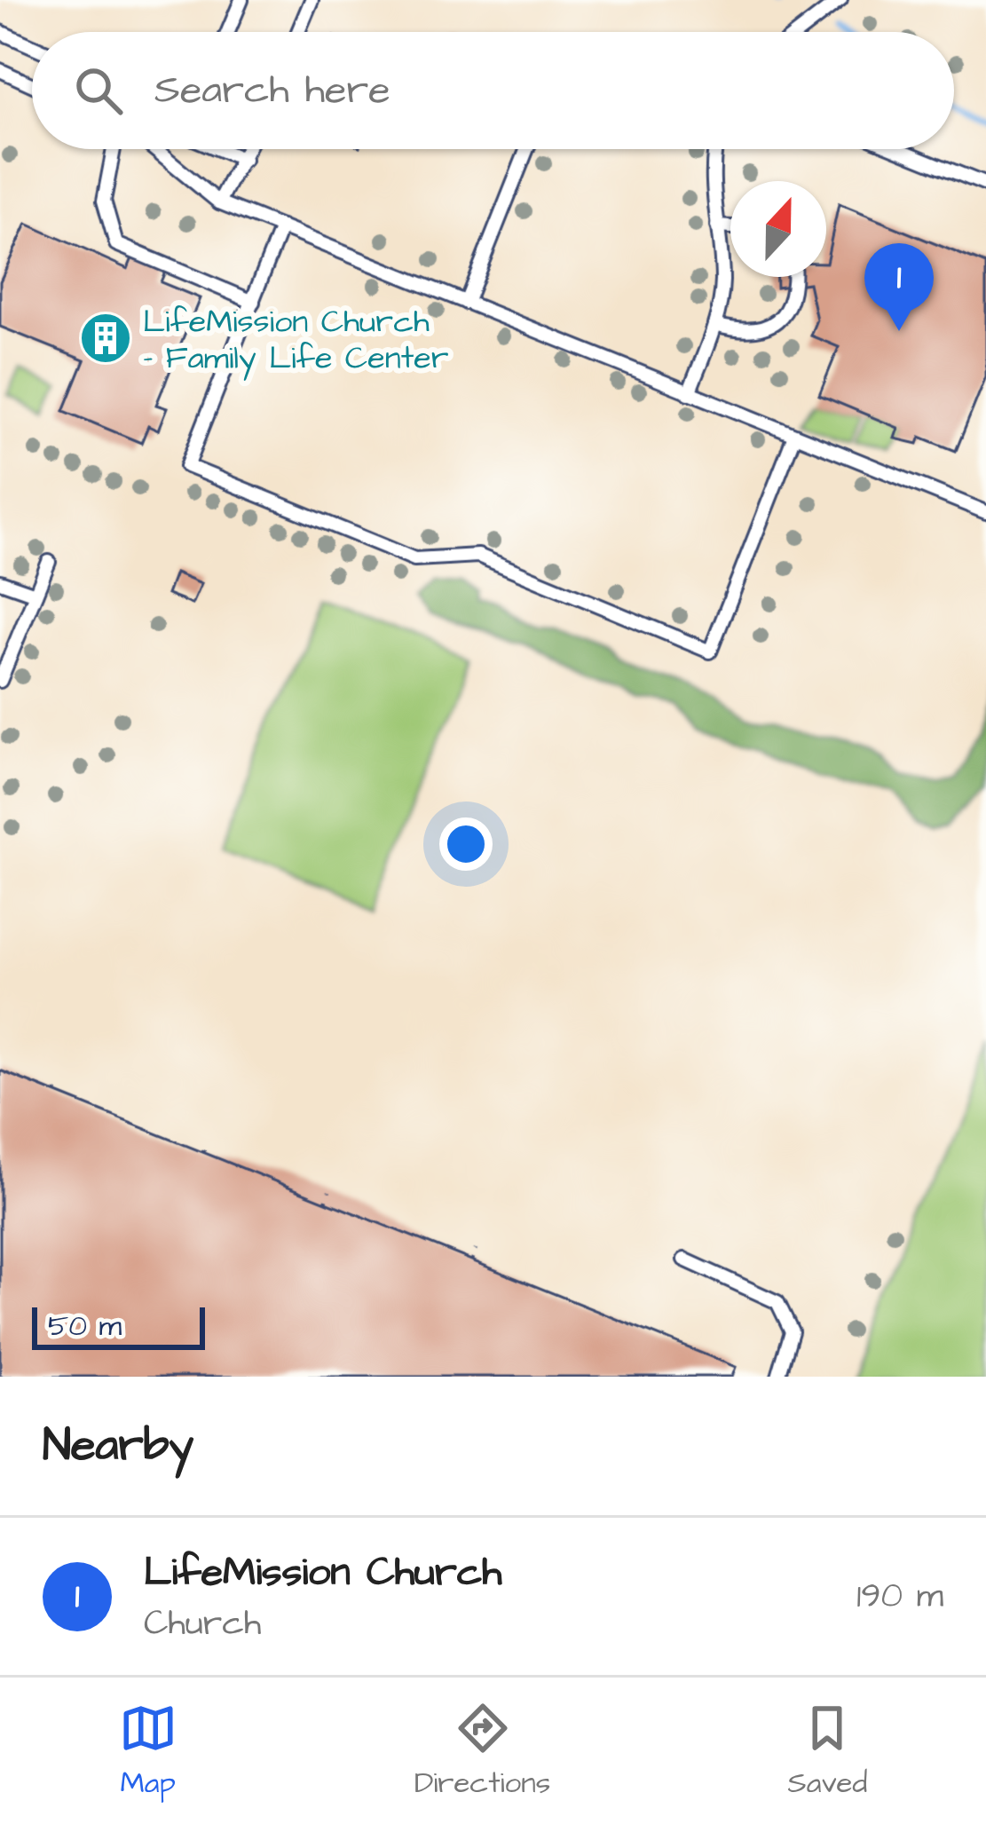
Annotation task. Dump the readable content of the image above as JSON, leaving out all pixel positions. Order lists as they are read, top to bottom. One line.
{"places":{"building":["LifeMission Church - Family Life Center"]},"scale_bar":"50 m","north":"top","page":{"search":"Search here","pins":"1","scale":"50 m","heading":"Nearby","list":[{"mark":"1","name":"LifeMission Church","note":"Church","value":"190 m"}],"nav":["Map","Directions","Saved"]}}
